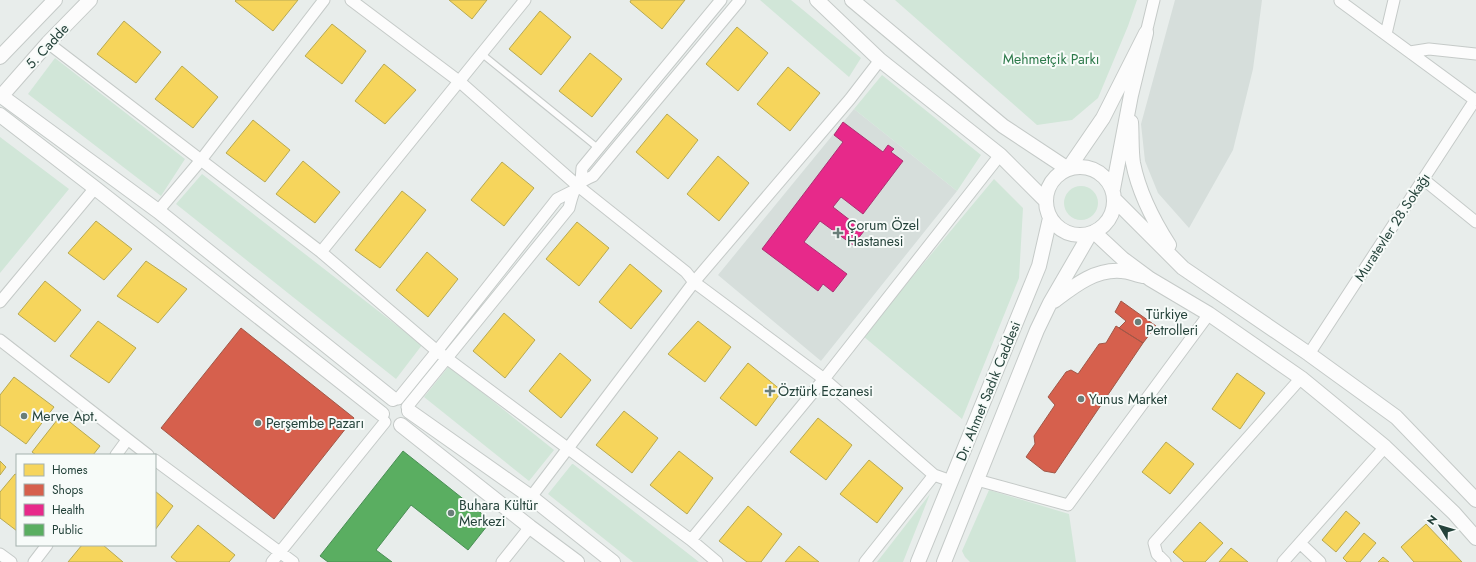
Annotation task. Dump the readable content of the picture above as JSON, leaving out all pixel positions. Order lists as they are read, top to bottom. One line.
{"streets":{"street":["5. Cadde","Muratevler 28.Sokağı","Dr. Ahmet Sadık Caddesi"]},"parks":["Mehmetçik Parkı"],"places":{"health":["Çorum Özel Hastanesi","Öztürk Eczanesi"],"other":["Türkiye Petrolleri","Yunus Market","Merve Apt.","Perşembe Pazarı","Buhara Kültür Merkezi"]},"legend":["Homes","Shops","Health","Public"],"north":"top left"}
